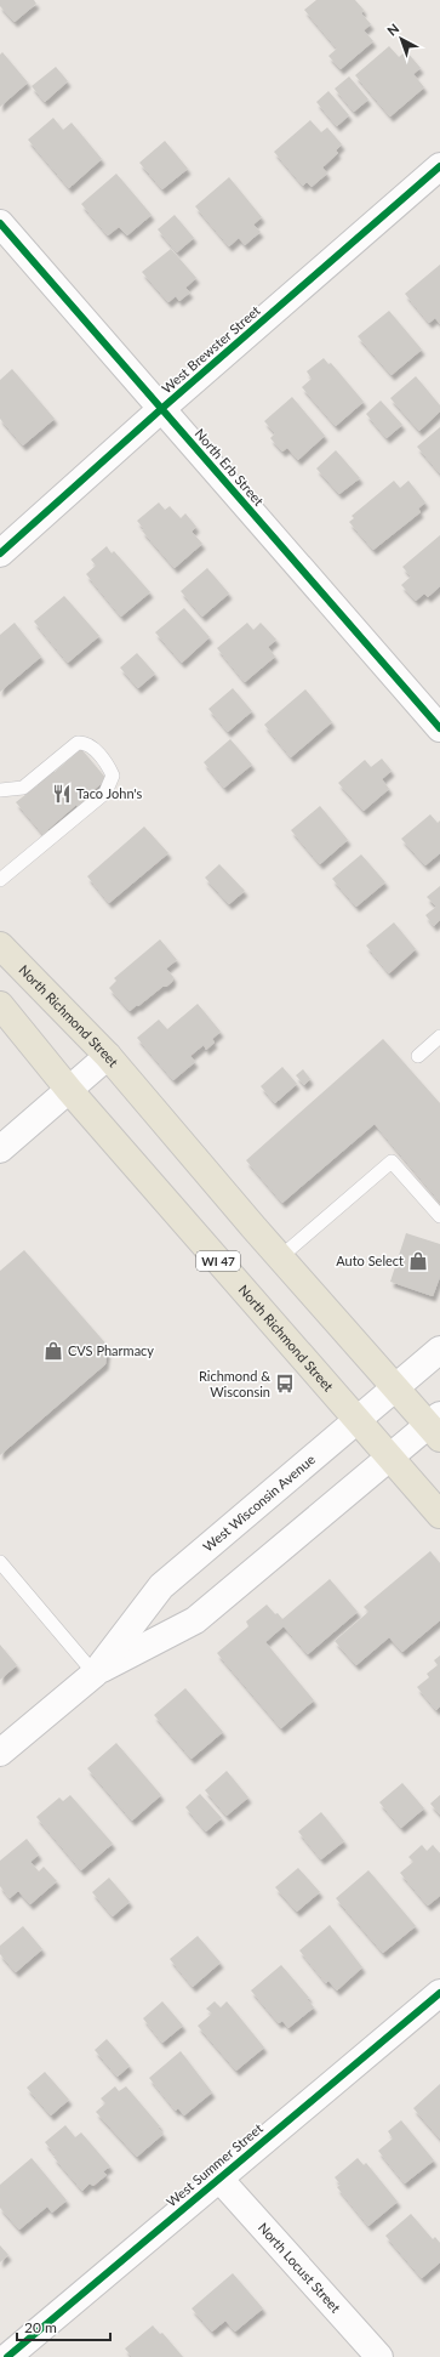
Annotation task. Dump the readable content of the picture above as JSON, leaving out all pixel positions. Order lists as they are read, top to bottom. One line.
{"streets":{"main road":["North Richmond Street","WI 47"],"street":["West Brewster Street","North Erb Street","West Wisconsin Avenue","West Summer Street","North Locust Street"]},"crossings":[["West Brewster Street","North Erb Street"],["North Richmond Street","West Wisconsin Avenue"],["West Summer Street","North Locust Street"]],"places":{"restaurant":["Taco John's"],"shop":["Auto Select","CVS Pharmacy"],"bus stop":["Richmond & Wisconsin"]},"scale_bar":"20 m","north":"top left"}
